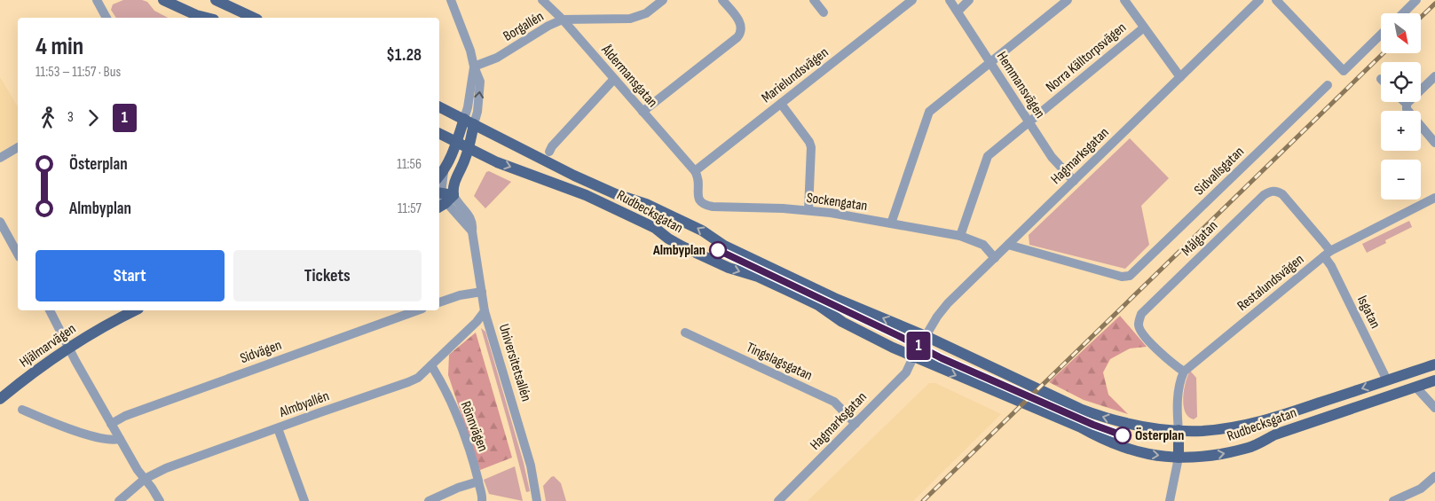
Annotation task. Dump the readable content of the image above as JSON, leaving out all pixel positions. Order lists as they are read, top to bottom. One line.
{"streets":{"main road":["Rudbecksgatan","Hjälmarvägen"],"street":["Borgallén","Norra Källtorpsvägen","Marielundsvägen","Åldermansgatan","Hemmansvägen","Hagmarksgatan","Sidvallsgatan","Sockengatan","Målgatan","Restalundsvägen","Isgatan","Sidvägen","Tingslagsgatan","Universitetsallén","Almbyallén","Rönnvägen"]},"crossings":[["Borgallén","Åldermansgatan"],["Norra Källtorpsvägen","Hemmansvägen"],["Norra Källtorpsvägen","Sockengatan"],["Marielundsvägen","Åldermansgatan"],["Marielundsvägen","Sockengatan"],["Åldermansgatan","Sockengatan"],["Hemmansvägen","Hagmarksgatan"],["Hagmarksgatan","Sidvallsgatan"],["Hagmarksgatan","Sockengatan"],["Hagmarksgatan","Rudbecksgatan"],["Hagmarksgatan","Tingslagsgatan"],["Rudbecksgatan","Isgatan"],["Målgatan","Restalundsvägen"],["Målgatan","Isgatan"],["Restalundsvägen","Isgatan"],["Universitetsallén","Almbyallén"],["Almbyallén","Rönnvägen"]],"places":["Almbyplan","Österplan"],"lines":["bus line 1"],"north":"bottom right","page":{"on_map":"1","map_buttons":["+","−"],"heading":["4 min","11:53 – 11:57 · Bus","$1.28"],"legs":["3","1"],"list":[{"name":"Österplan","value":"11:56"},{"name":"Almbyplan","value":"11:57"}],"buttons":["Start","Tickets"]}}
